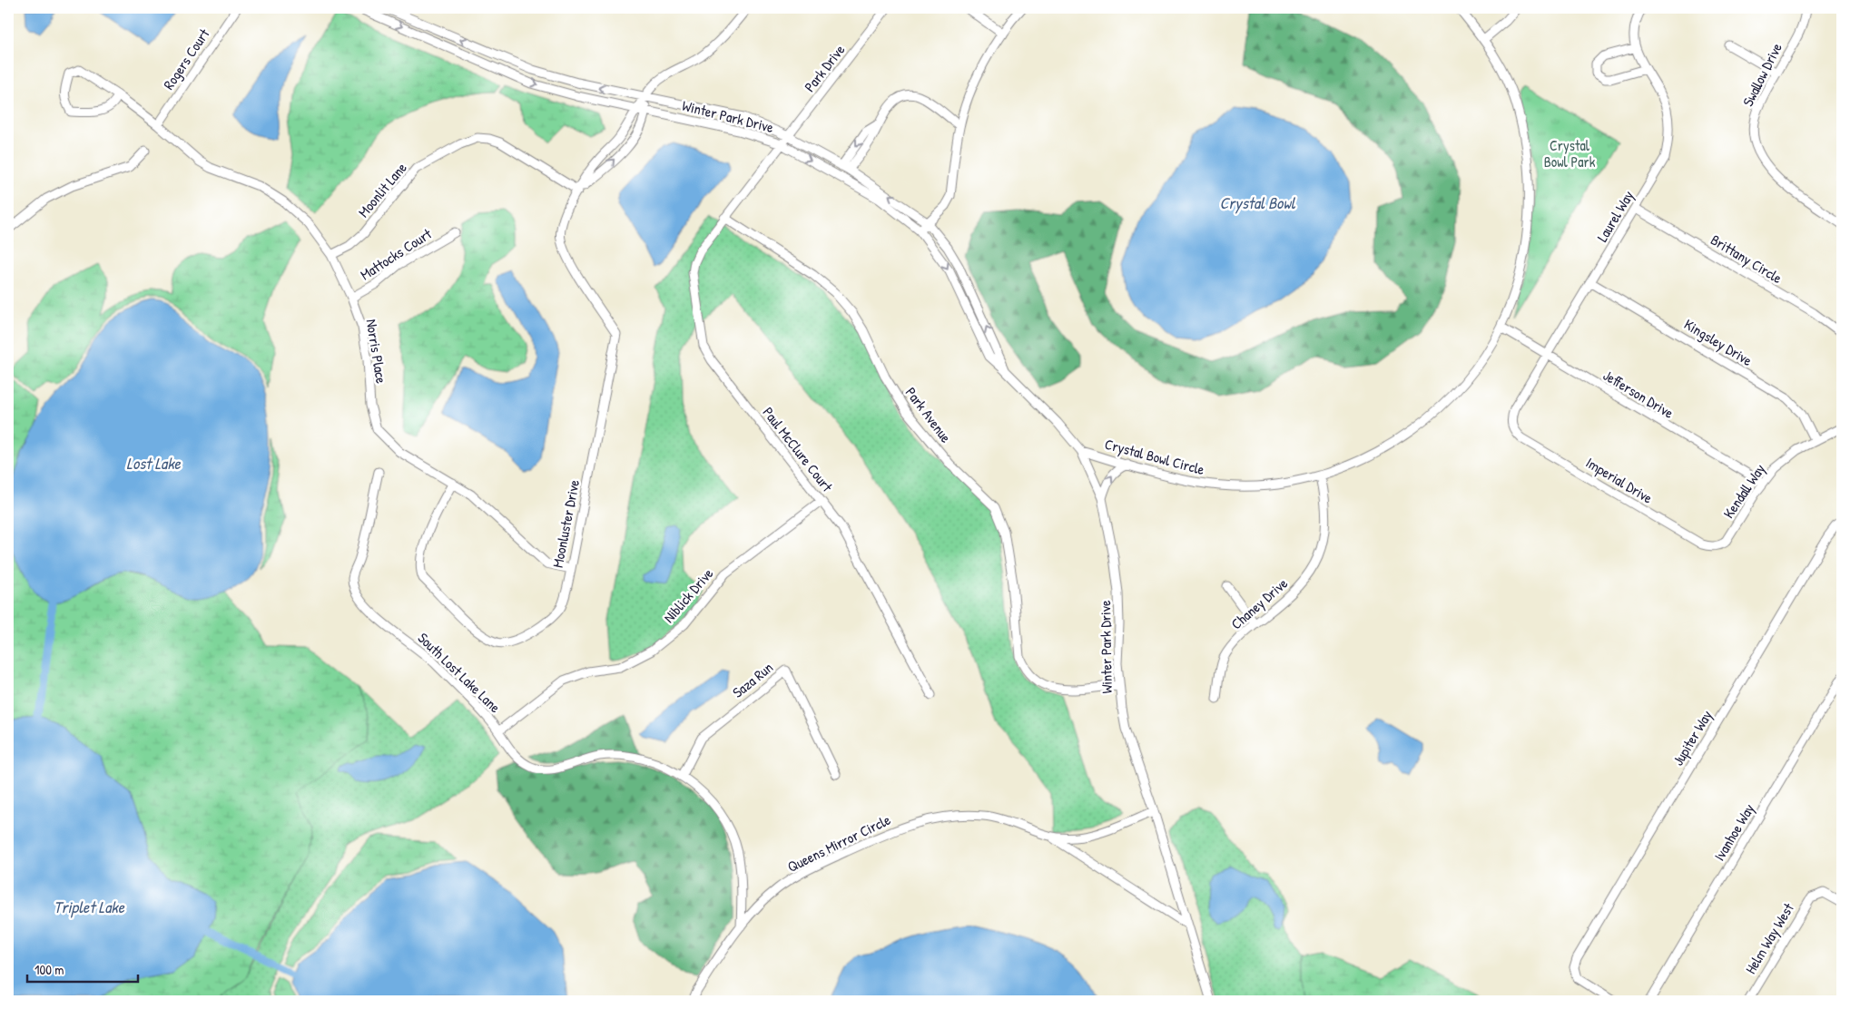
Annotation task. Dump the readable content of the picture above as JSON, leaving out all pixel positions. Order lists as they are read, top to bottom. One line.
{"streets":{"street":["Rogers Court","Park Drive","Swallow Drive","Winter Park Drive","Moonlit Lane","Laurel Way","Mattocks Court","Brittany Circle","Kingsley Drive","Norris Place","Jefferson Drive","Park Avenue","Paul McClure Court","Crystal Bowl Circle","Imperial Drive","Kendall Way","Moonluster Drive","Niblick Drive","Chaney Drive","South Lost Lake Lane","Saza Run","Jupiter Way","Ivanhoe Way","Queens Mirror Circle","Helm Way West"]},"crossings":[["Rogers Court","Norris Place"],["Park Drive","Winter Park Drive"],["Winter Park Drive","Park Avenue"],["Winter Park Drive","Crystal Bowl Circle"],["Winter Park Drive","Moonluster Drive"],["Winter Park Drive","Queens Mirror Circle"],["Moonlit Lane","Norris Place"],["Moonlit Lane","Moonluster Drive"],["Laurel Way","Brittany Circle"],["Laurel Way","Kingsley Drive"],["Laurel Way","Jefferson Drive"],["Laurel Way","Imperial Drive"],["Mattocks Court","Norris Place"],["Kingsley Drive","Kendall Way"],["Norris Place","Moonluster Drive"],["Jefferson Drive","Crystal Bowl Circle"],["Jefferson Drive","Kendall Way"],["Park Avenue","Paul McClure Court"],["Paul McClure Court","Niblick Drive"],["Crystal Bowl Circle","Chaney Drive"],["Imperial Drive","Kendall Way"],["Niblick Drive","South Lost Lake Lane"],["South Lost Lake Lane","Saza Run"],["South Lost Lake Lane","Queens Mirror Circle"]],"water":["Crystal Bowl","Lost Lake","Triplet Lake"],"parks":["Crystal Bowl Park"],"scale_bar":"100 m"}
